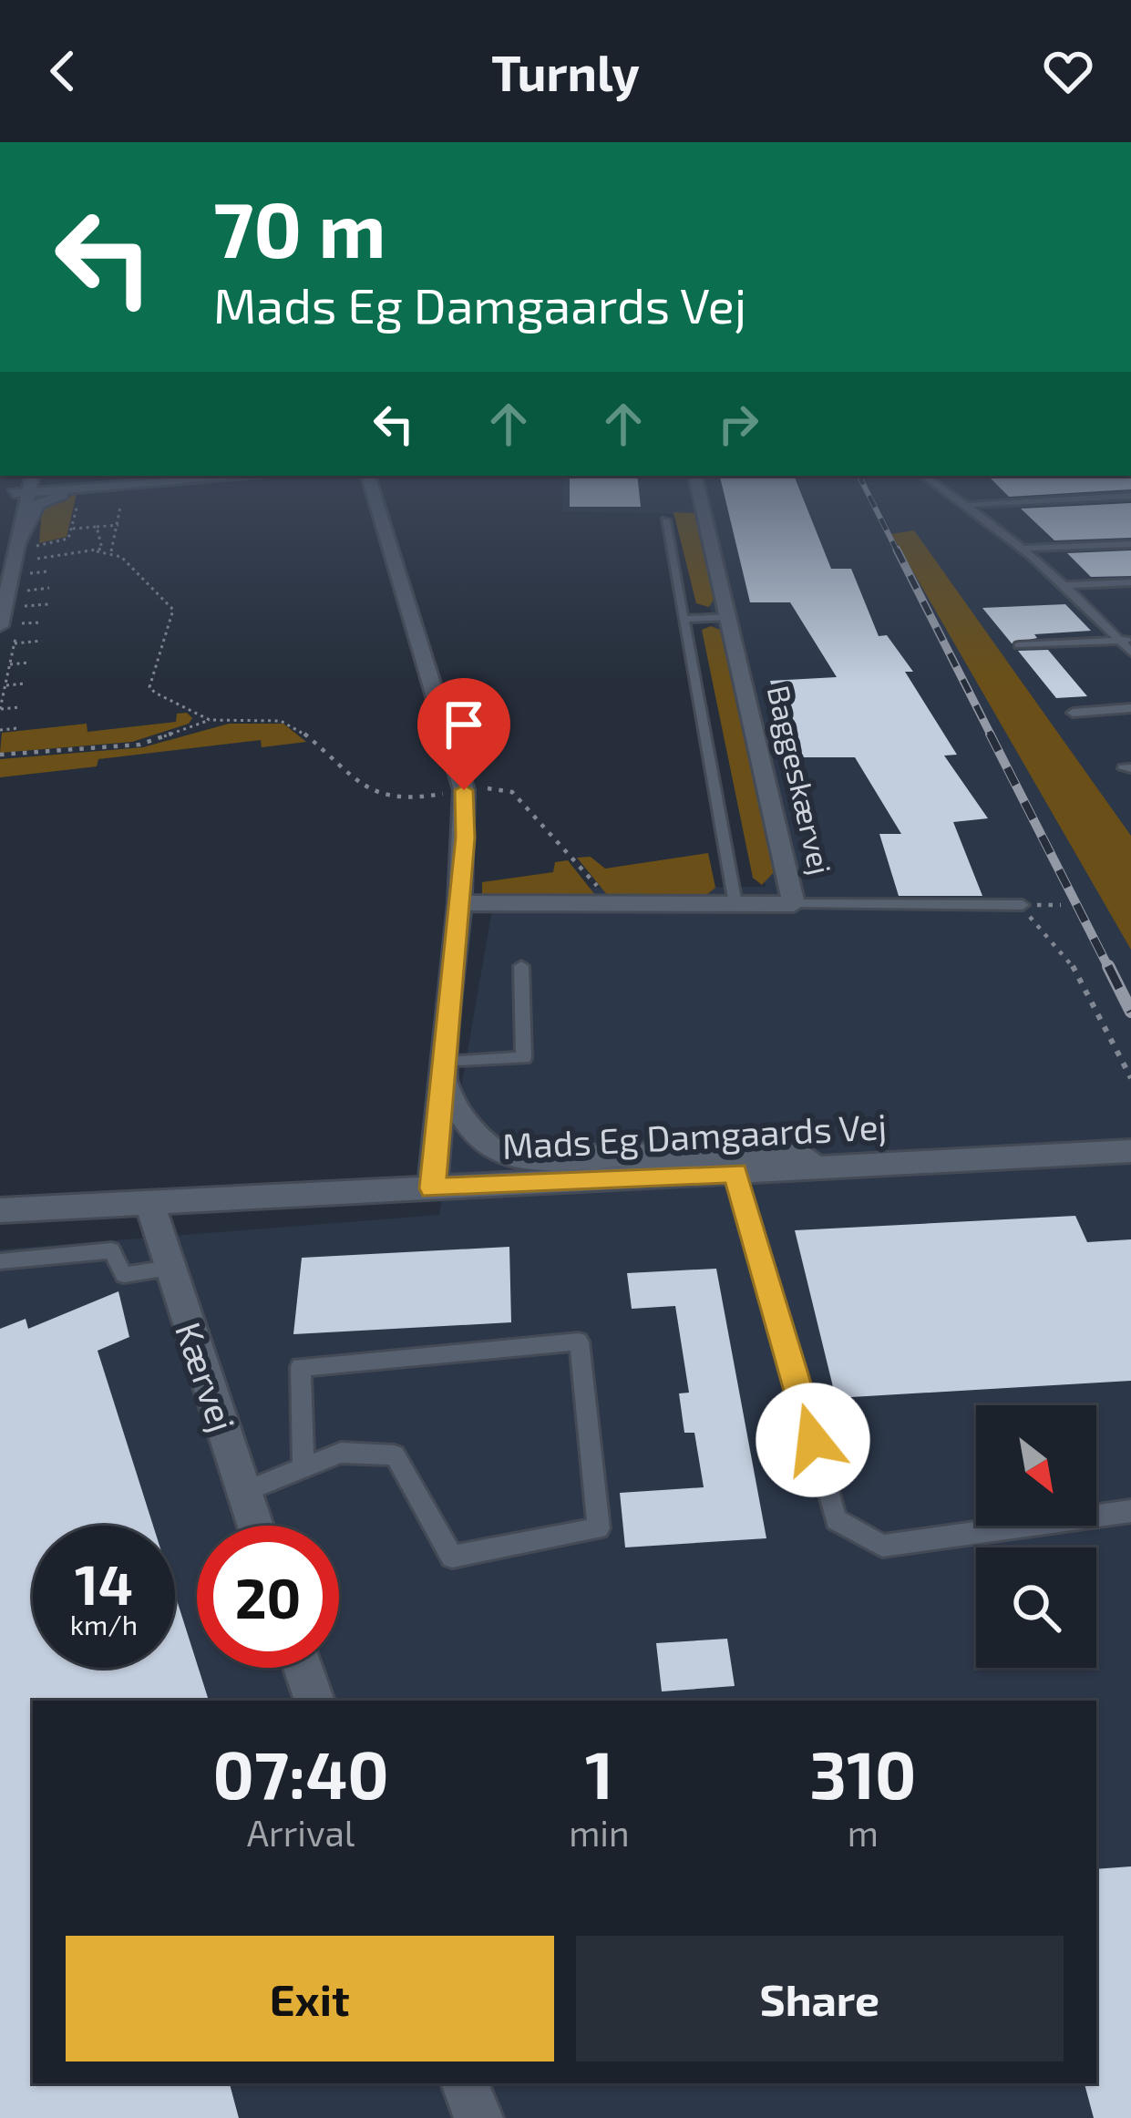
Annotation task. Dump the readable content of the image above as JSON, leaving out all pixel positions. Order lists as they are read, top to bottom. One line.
{"streets":{"street":["Baggeskærvej","Mads Eg Damgaards Vej","Kærvej"]},"crossings":[["Mads Eg Damgaards Vej","Kærvej"]],"north":"bottom right","page":{"header":"Turnly","turn":["70 m","Mads Eg Damgaards Vej"],"speed":"14 km/h","limit":"20","eta":["07:40","Arrival","1","min","310","m"],"buttons":["Exit","Share"]}}
